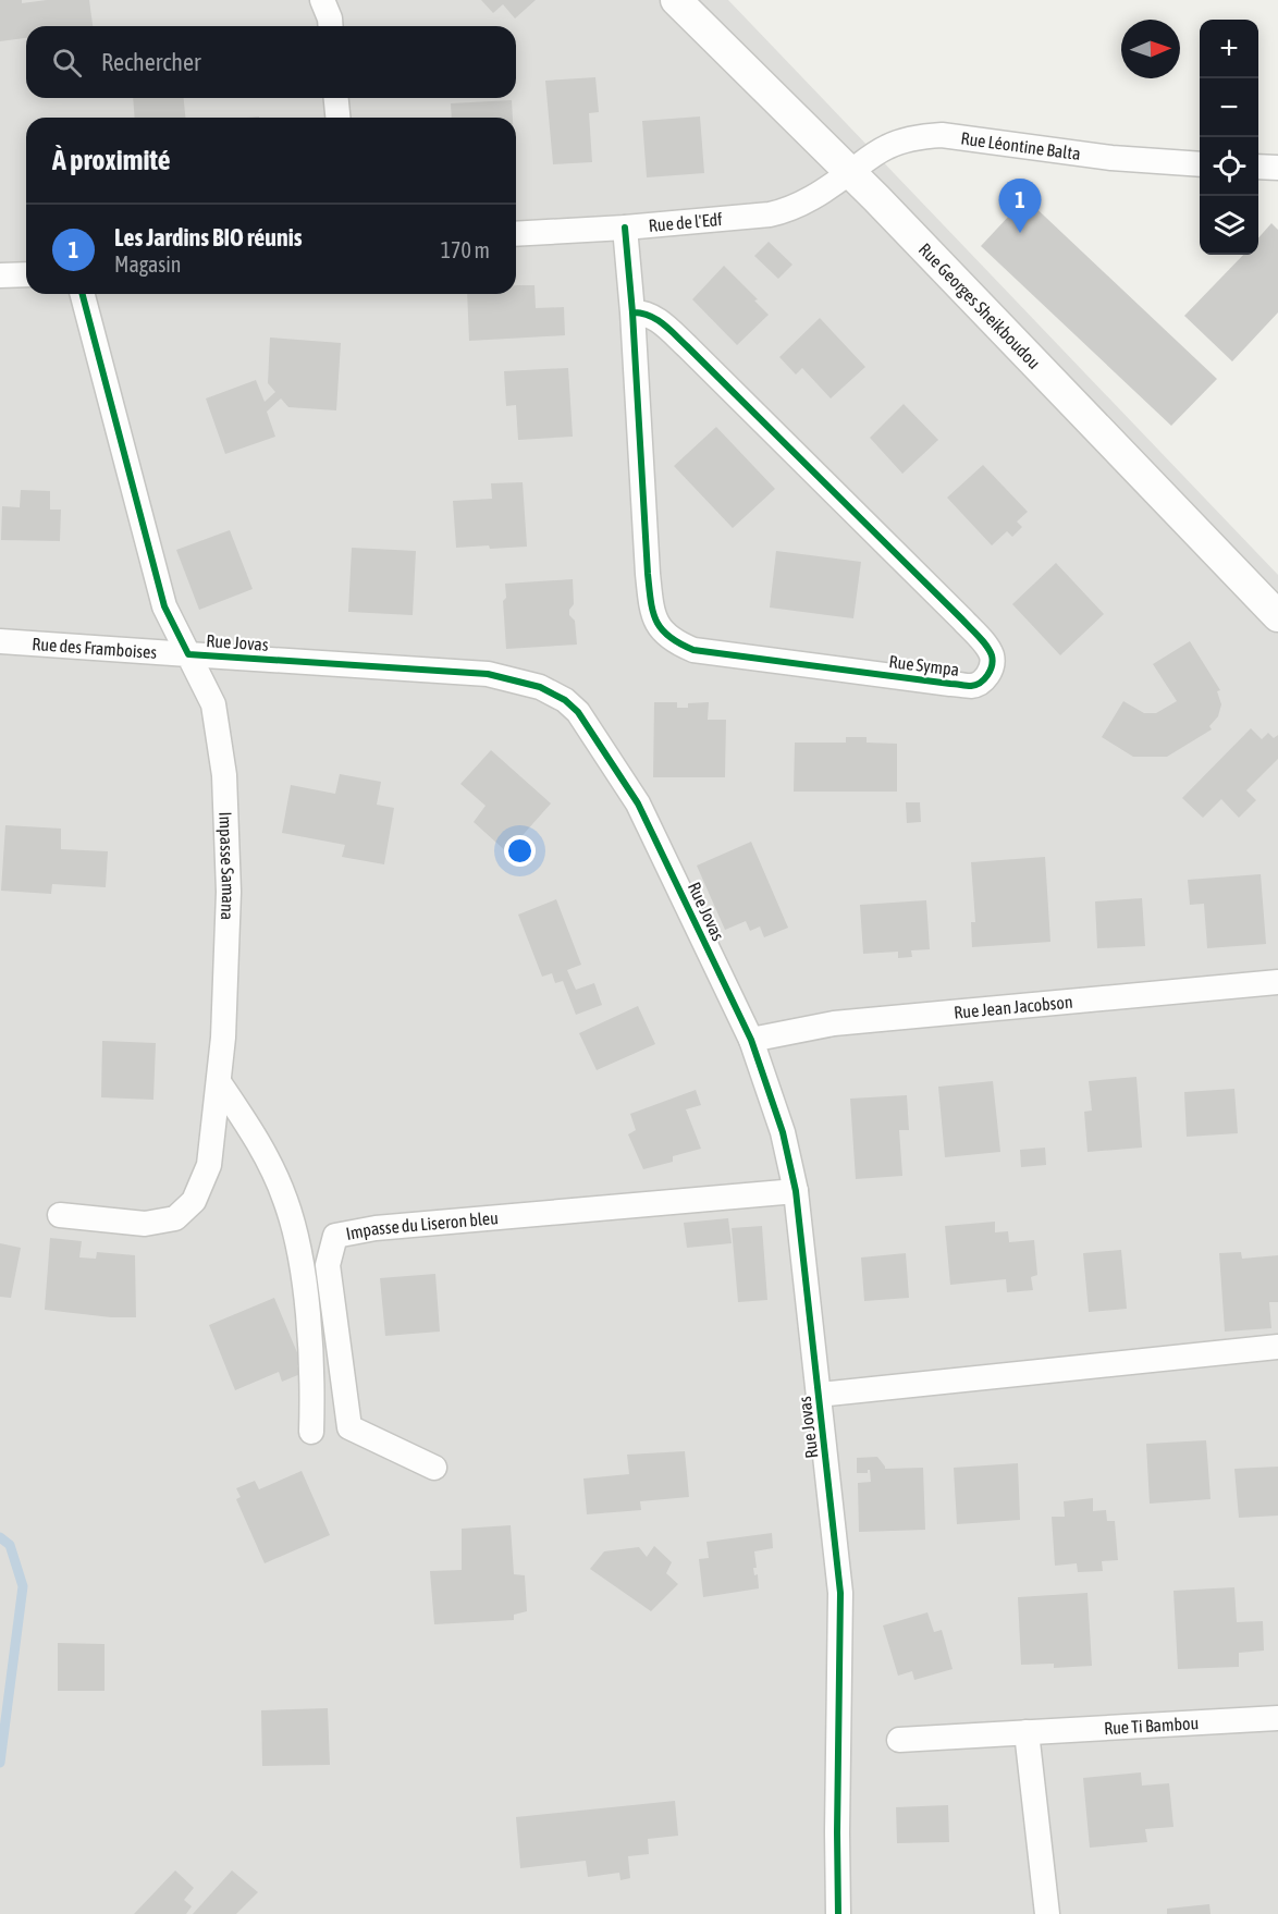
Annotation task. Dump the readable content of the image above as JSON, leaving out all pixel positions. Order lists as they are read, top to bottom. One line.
{"streets":{"street":["Rue Léontine Balta","Rue de l'Edf","Rue Georges Sheikboudou","Rue Jovas","Rue des Framboises","Rue Sympa","Impasse Samana","Rue Jean Jacobson","Impasse du Liseron bleu","Rue Ti Bambou"]},"crossings":[["Rue Léontine Balta","Rue de l'Edf"],["Rue Léontine Balta","Rue Georges Sheikboudou"],["Rue de l'Edf","Rue Georges Sheikboudou"],["Rue Jovas","Rue des Framboises"],["Rue Jovas","Impasse Samana"],["Rue Jovas","Rue Jean Jacobson"],["Rue Jovas","Impasse du Liseron bleu"],["Rue des Framboises","Impasse Samana"]],"north":"right","page":{"map_buttons":["+","−"],"search":"Rechercher","heading":"À proximité","pins":"1","list":[{"mark":"1","name":"Les Jardins BIO réunis","note":"Magasin","value":"170 m"}]}}
